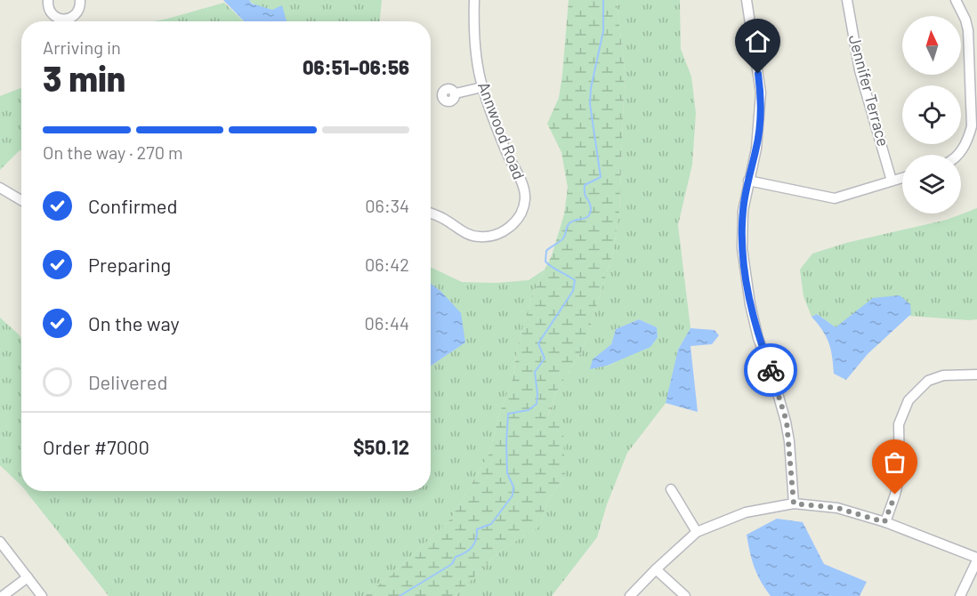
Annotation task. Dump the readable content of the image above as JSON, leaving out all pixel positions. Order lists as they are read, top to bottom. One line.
{"streets":{"street":["Jennifer Terrace","Annwood Road"]},"north":"top","page":{"heading":["3 min","Arriving in","06:51–06:56"],"panel":["Order #7000","$50.12"],"bar":"On the way · 270 m","list":[["Confirmed","06:34"],["Preparing","06:42"],["On the way","06:44"],"Delivered"]}}
